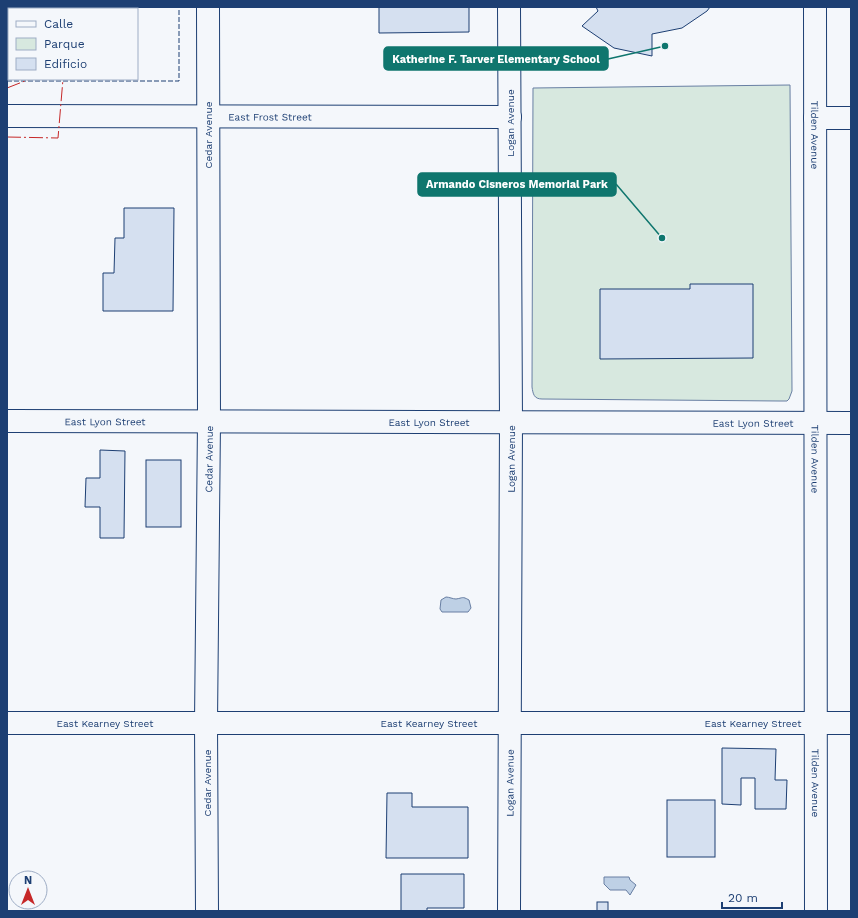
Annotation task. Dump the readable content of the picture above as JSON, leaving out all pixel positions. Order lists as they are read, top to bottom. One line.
{"streets":{"street":["East Frost Street","Logan Avenue","Cedar Avenue","Tilden Avenue","East Lyon Street","East Kearney Street"]},"crossings":[["East Frost Street","Logan Avenue"],["East Frost Street","Cedar Avenue"],["Logan Avenue","East Lyon Street"],["Logan Avenue","East Kearney Street"],["Cedar Avenue","East Lyon Street"],["Cedar Avenue","East Kearney Street"],["Tilden Avenue","East Lyon Street"],["Tilden Avenue","East Kearney Street"]],"places":["Katherine F. Tarver Elementary School","Armando Cisneros Memorial Park"],"legend":["Calle","Parque","Edificio"],"scale_bar":"20 m","north":"top"}
